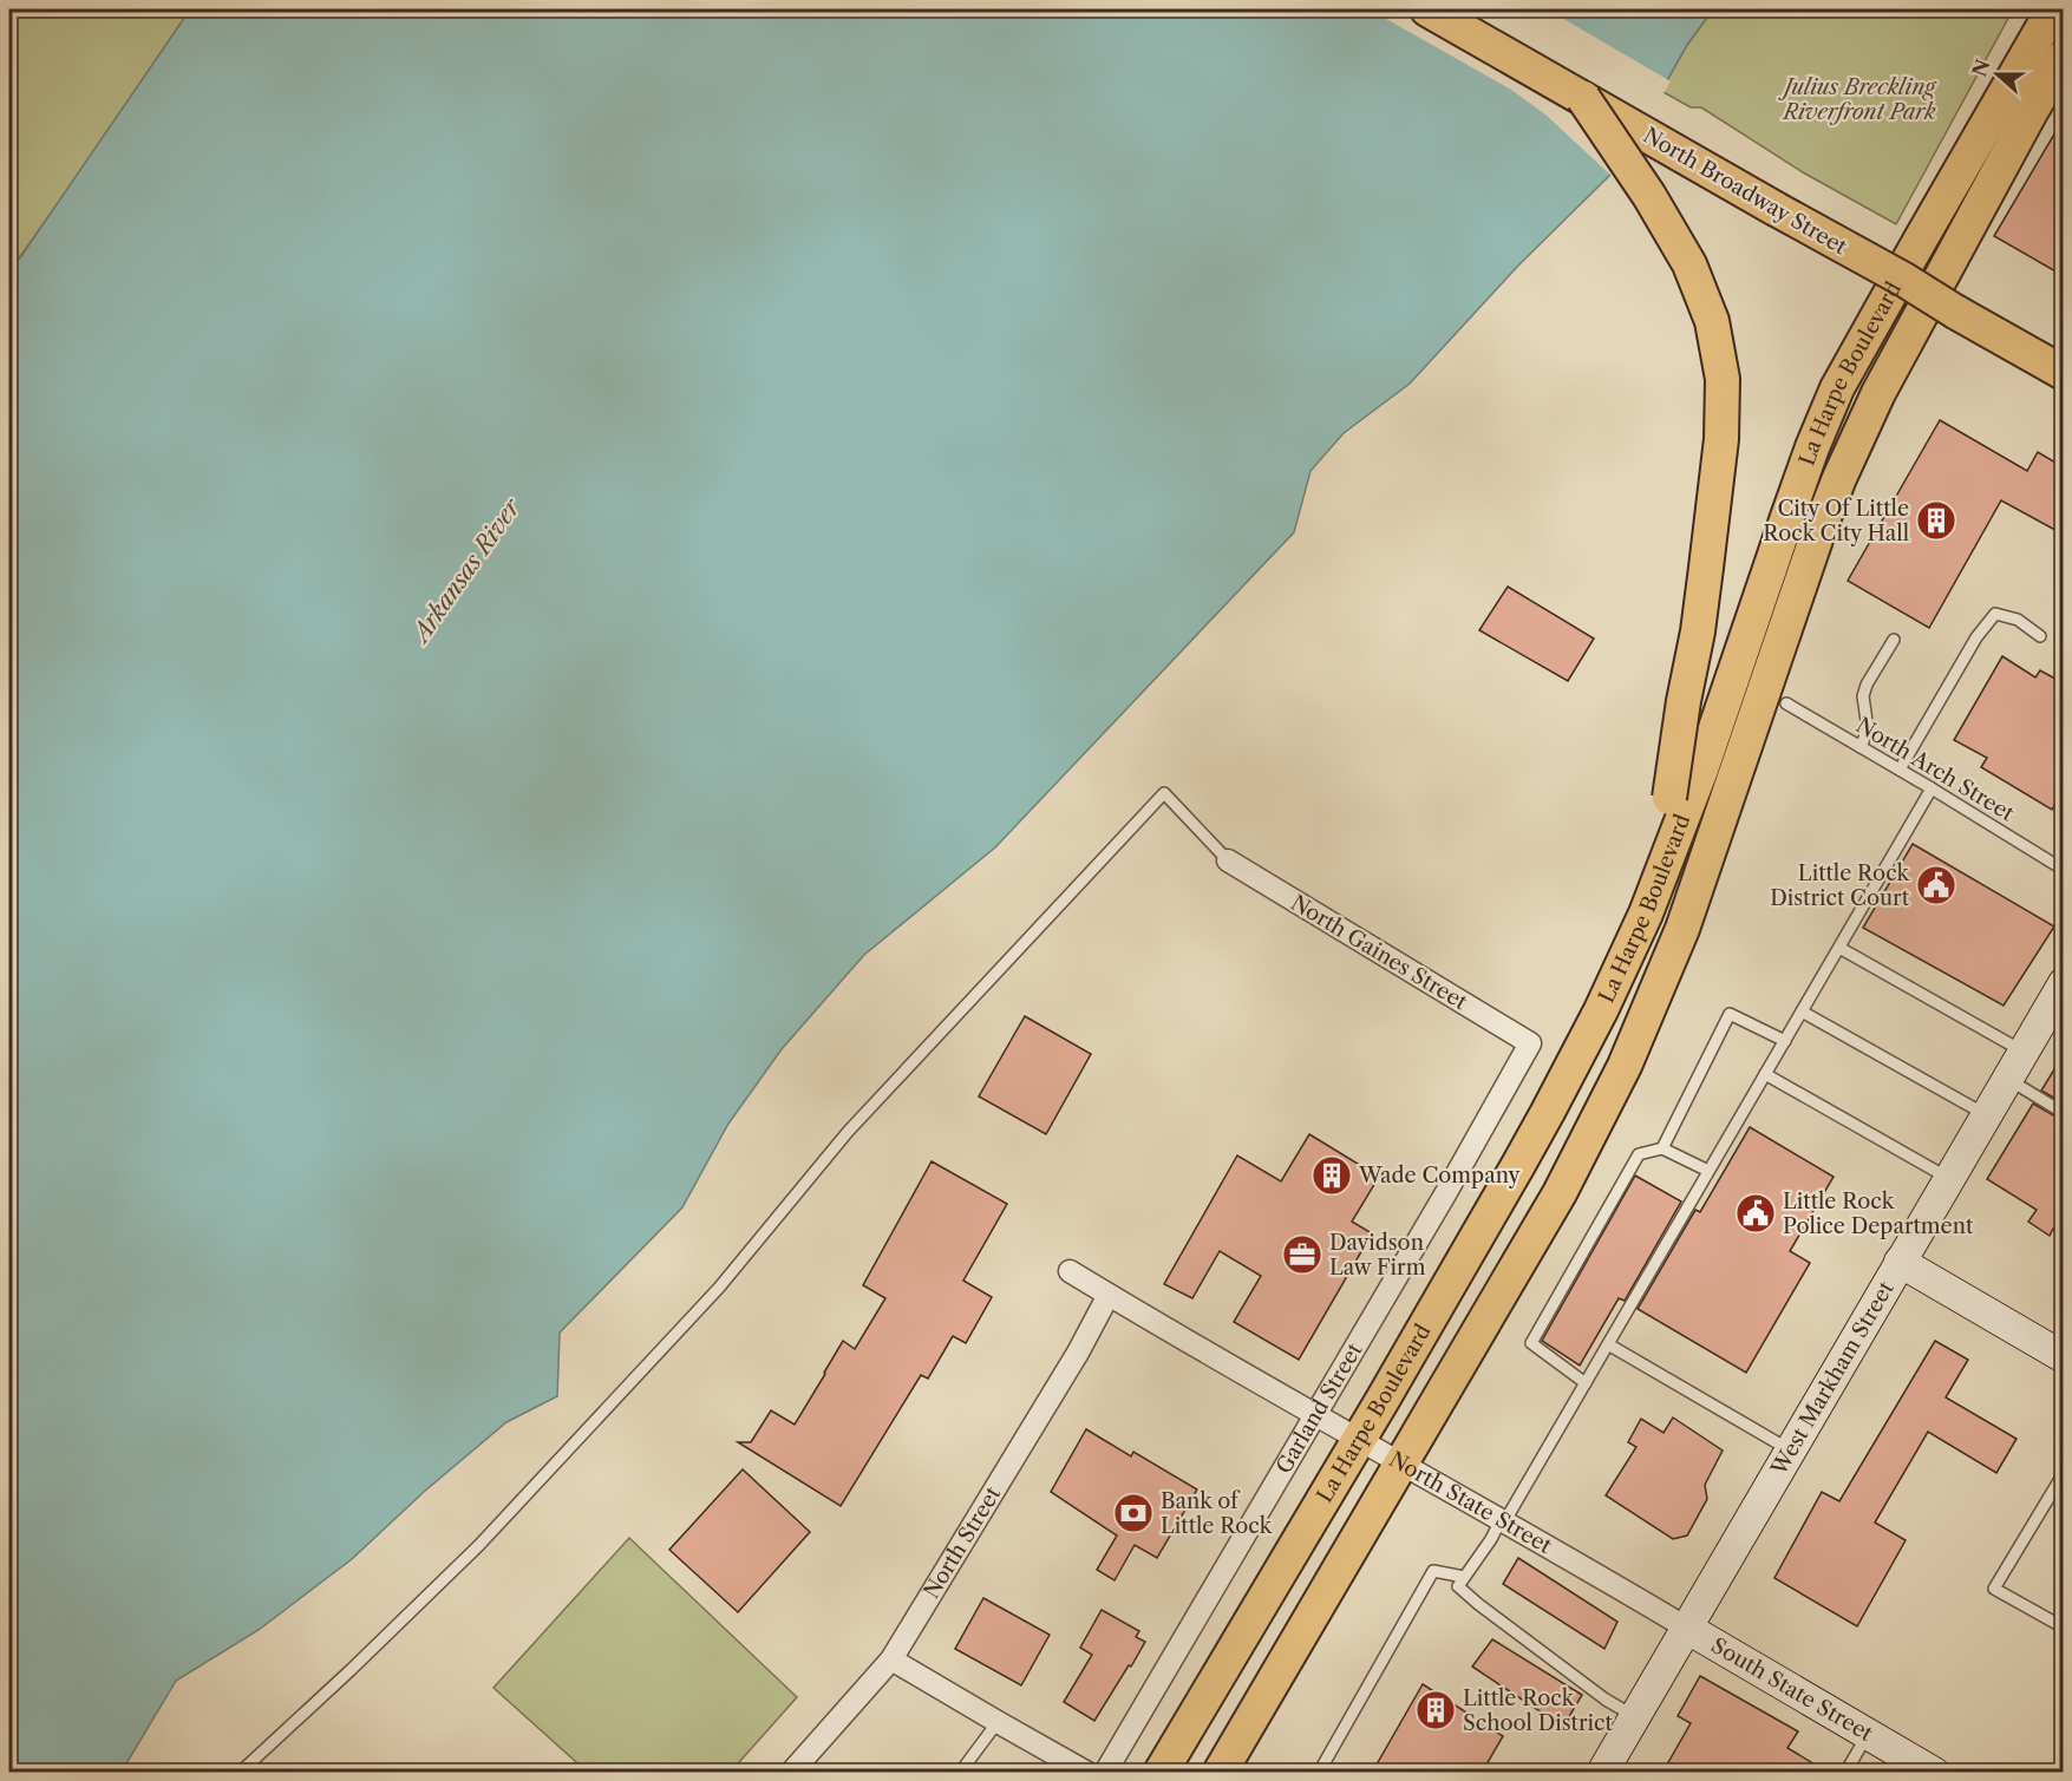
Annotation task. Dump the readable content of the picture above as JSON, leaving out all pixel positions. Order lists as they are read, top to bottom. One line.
{"streets":{"main road":["North Broadway Street","La Harpe Boulevard"],"street":["North Gaines Street","West Markham Street","Garland Street","North State Street","North Street","South State Street"],"lane":["North Arch Street"]},"crossings":[["La Harpe Boulevard","North State Street"],["North Gaines Street","Garland Street"],["West Markham Street","North State Street"],["West Markham Street","South State Street"],["Garland Street","North State Street"],["North State Street","North Street"],["North State Street","South State Street"]],"water":["Arkansas River"],"parks":["Julius Breckling Riverfront Park"],"places":{"building":["City Of Little Rock City Hall","Wade Company","Little Rock School District"],"public building":["Little Rock District Court","Little Rock Police Department"],"office":["Davidson Law Firm"],"bank":["Bank of Little Rock"]},"north":"left"}
